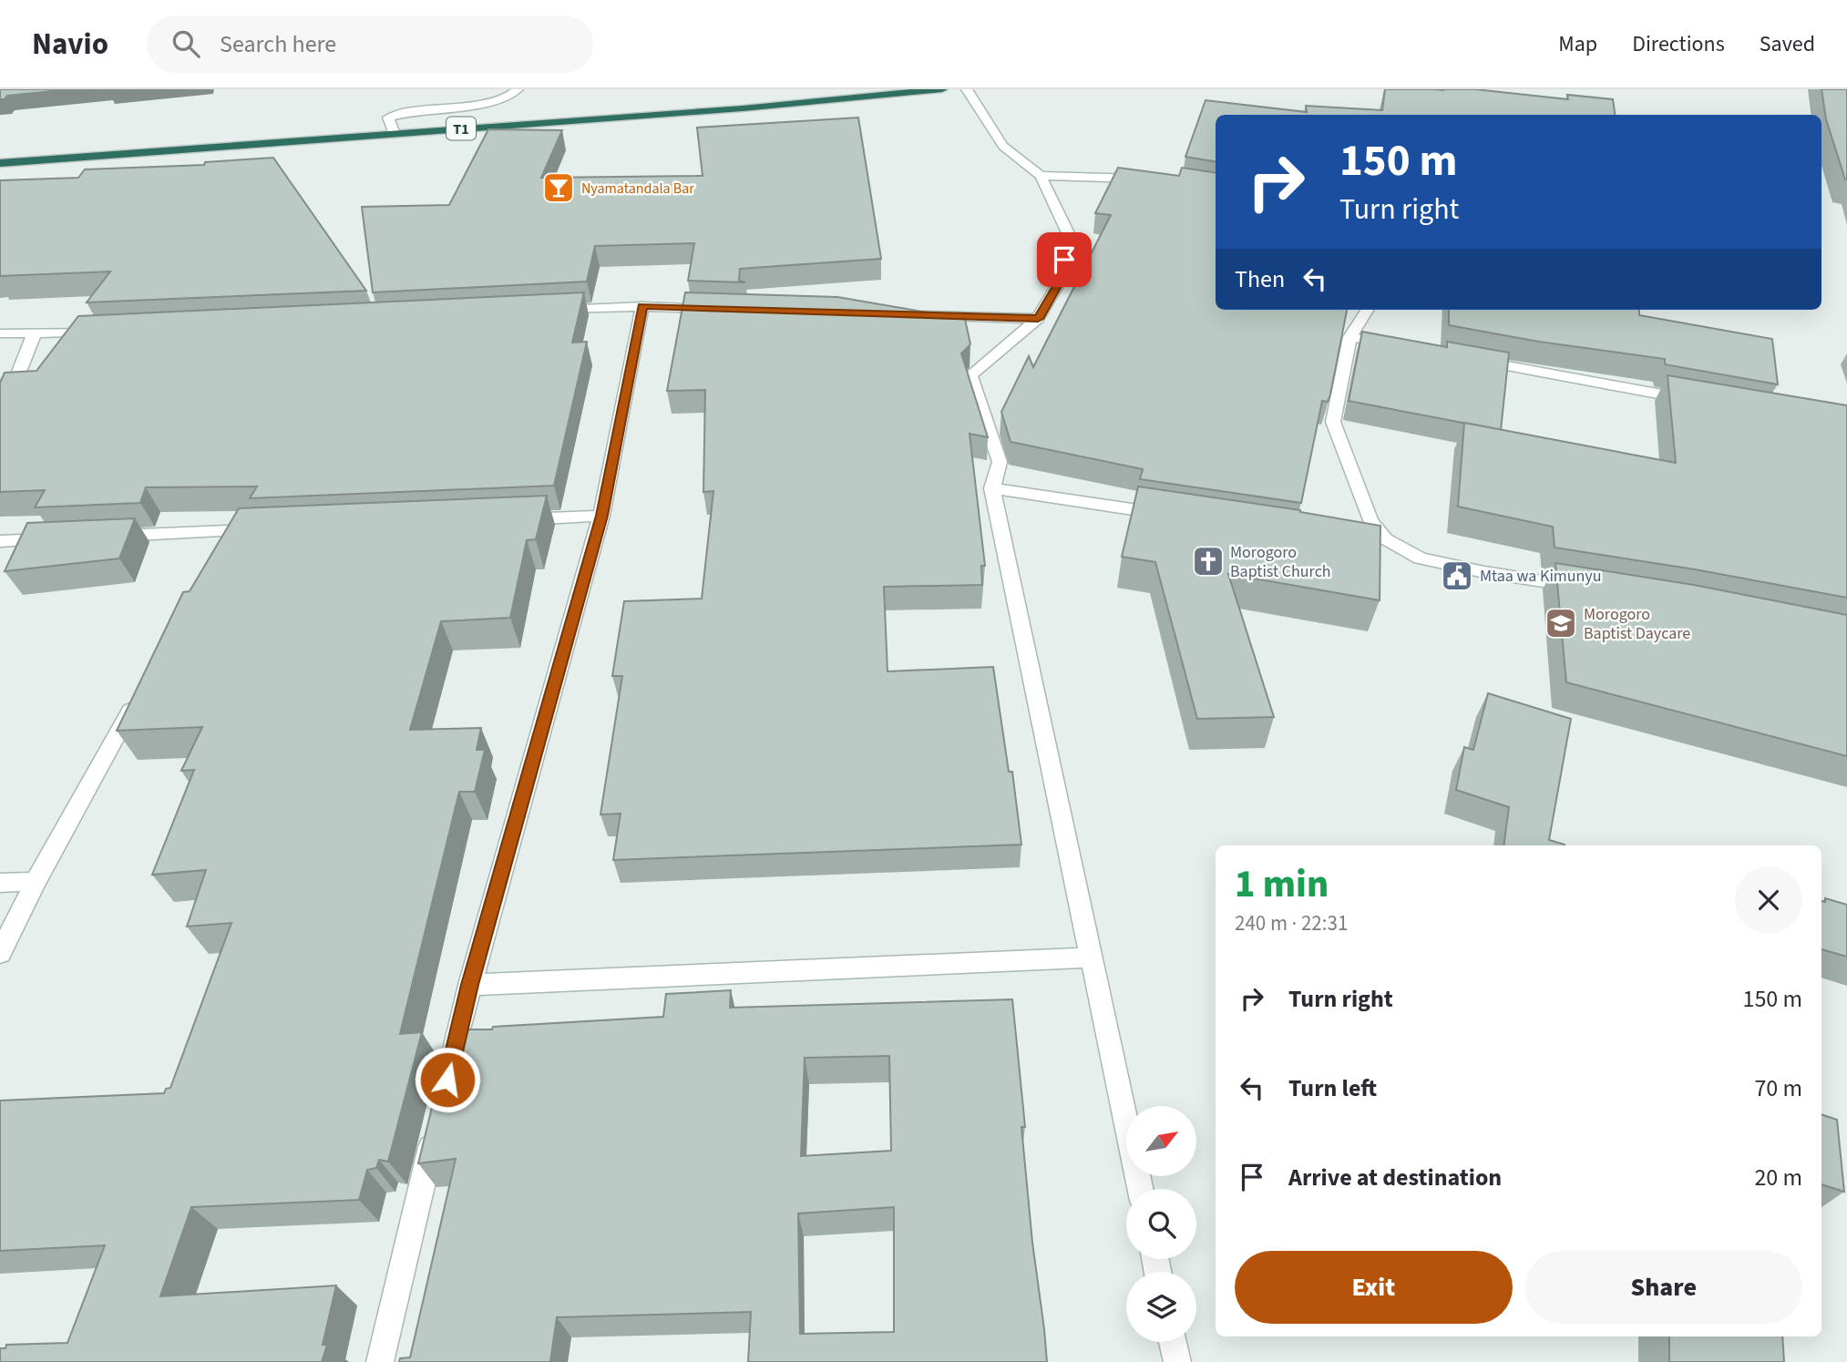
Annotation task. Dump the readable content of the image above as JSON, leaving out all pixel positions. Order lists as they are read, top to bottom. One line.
{"streets":{"highway":["T1"]},"places":{"bar":["Nyamatandala Bar"],"church":["Morogoro Baptist Church"],"public building":["Mtaa wa Kimunyu"],"school or university":["Morogoro Baptist Daycare"]},"north":"top right","page":{"header":"Navio","search":"Search here","nav":["Map","Directions","Saved"],"turn":["150 m","Turn right"],"then":"Then","heading":["1 min","240 m · 22:31"],"list":[{"name":"Turn right","value":"150 m"},{"name":"Turn left","value":"70 m"},{"name":"Arrive at destination","value":"20 m"}],"buttons":["Exit","Share"]}}
